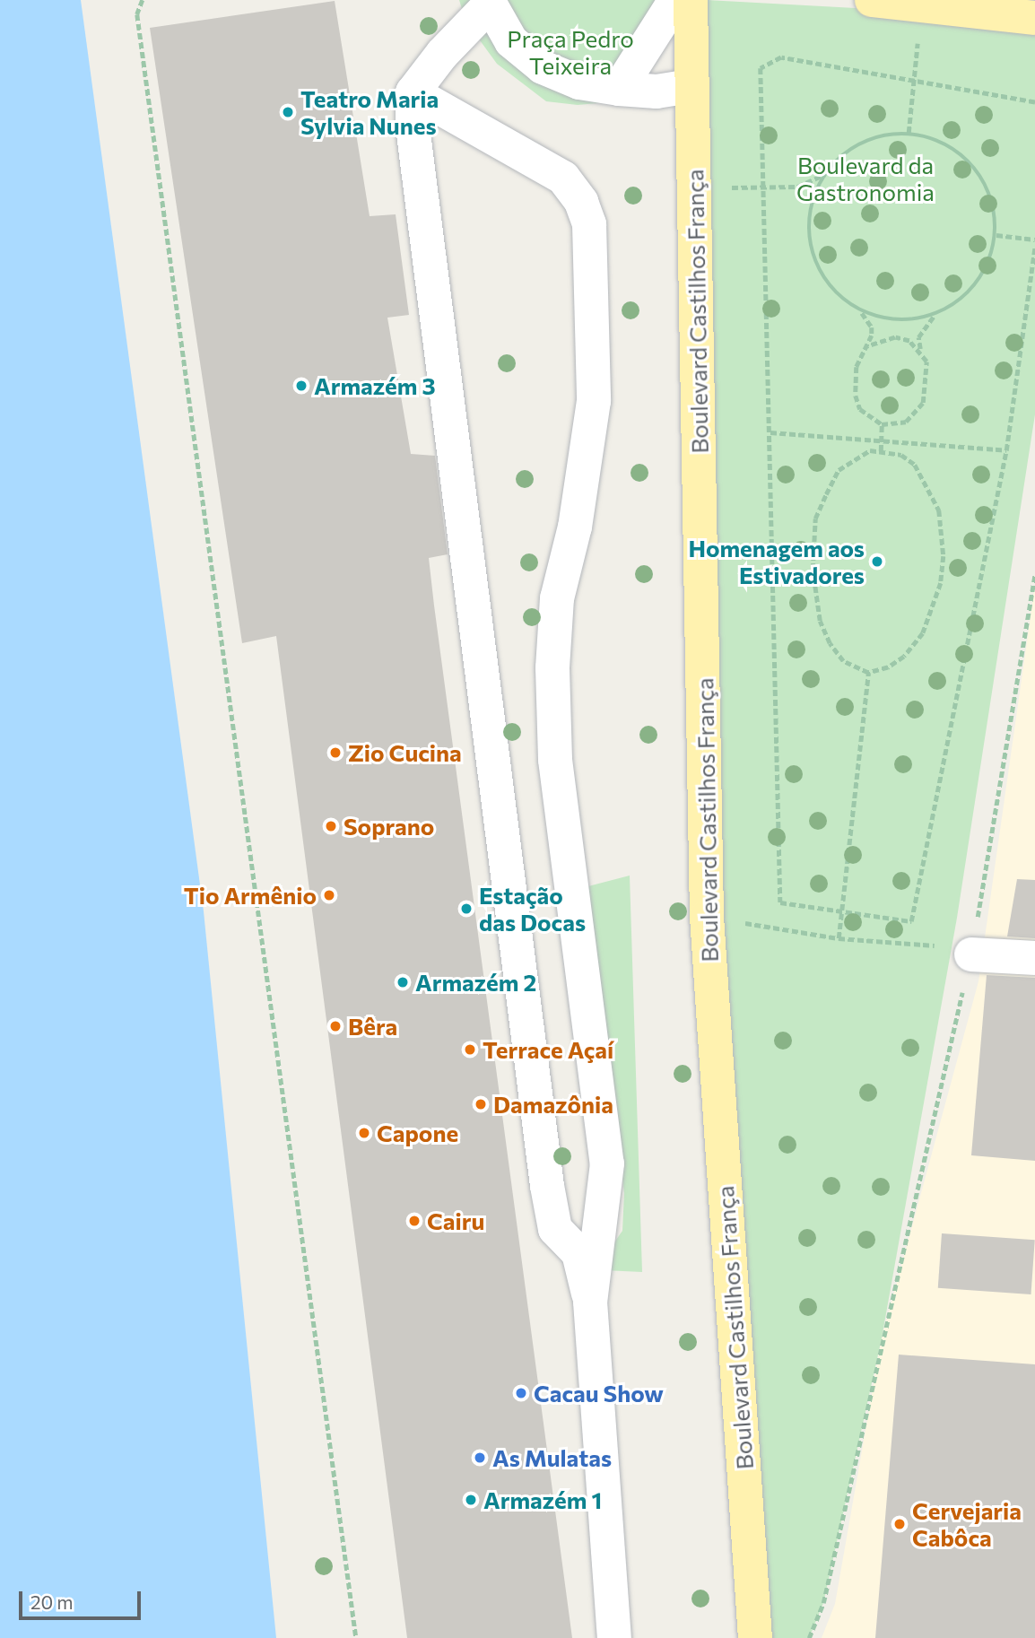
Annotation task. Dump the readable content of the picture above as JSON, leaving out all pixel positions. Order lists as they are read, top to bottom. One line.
{"streets":{"main road":["Boulevard Castilhos França"]},"parks":["Praça Pedro Teixeira","Boulevard da Gastronomia"],"places":["Teatro Maria Sylvia Nunes","Armazém 3","Homenagem aos Estivadores","Zio Cucina","Soprano","Tio Armênio","Estação das Docas","Armazém 2","Bêra","Terrace Açaí","Damazônia","Capone","Cairu","Cacau Show","As Mulatas","Armazém 1","Cervejaria Cabôca"],"scale_bar":"20 m"}
